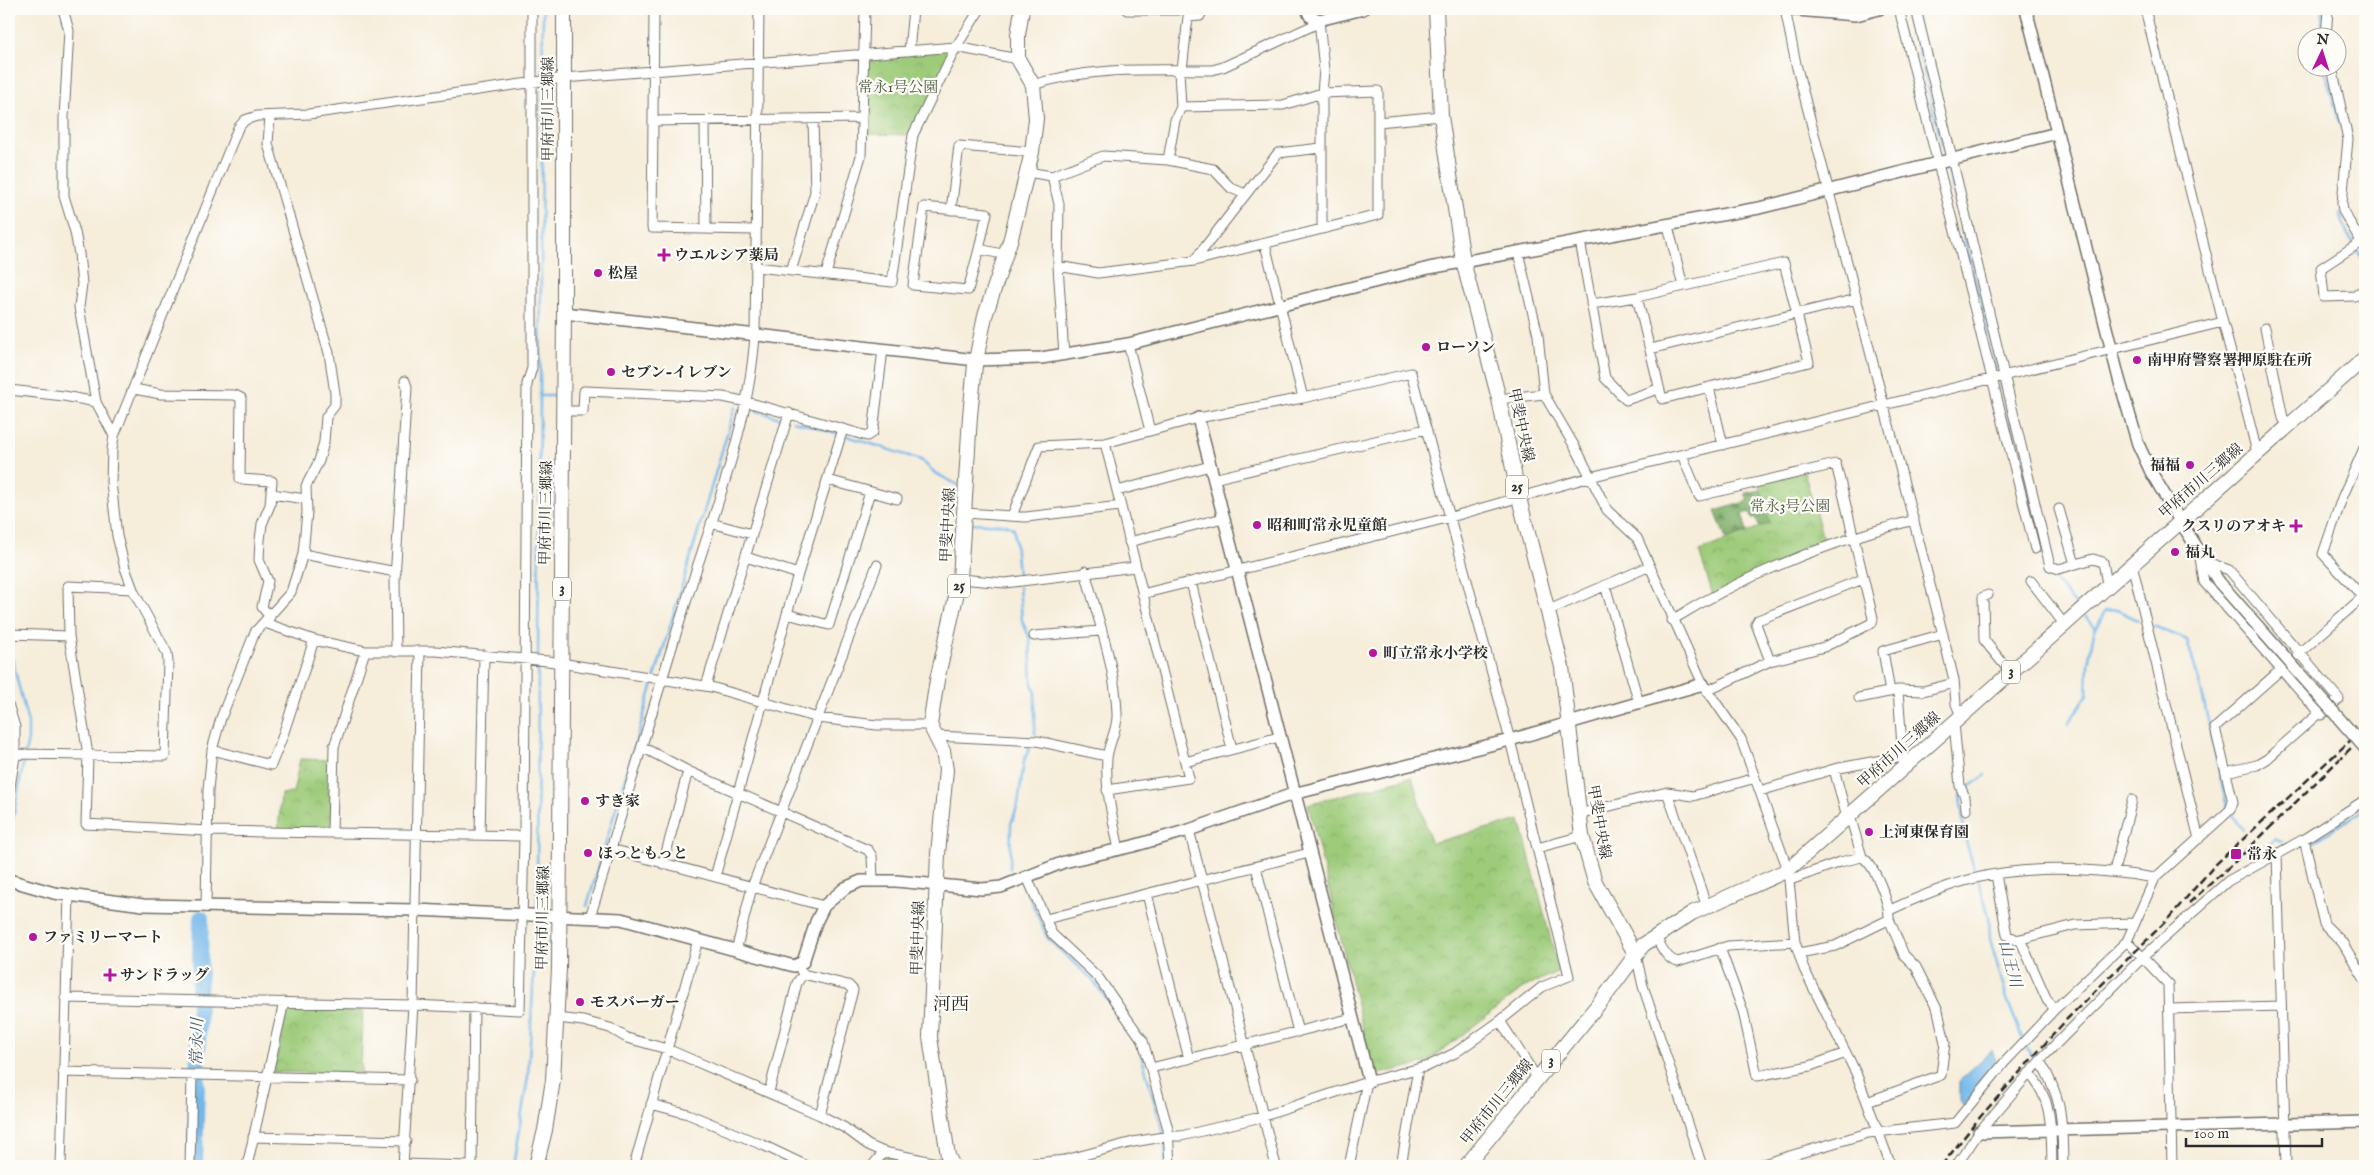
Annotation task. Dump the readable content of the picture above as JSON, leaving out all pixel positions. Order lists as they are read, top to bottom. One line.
{"streets":{"main road":["甲府市川三郷線","甲斐中央線","25","3"]},"crossings":[["甲府市川三郷線","甲斐中央線"]],"districts":["河西"],"water":["山王川","常永川"],"parks":["常永1号公園","常永3号公園"],"places":{"health":["ウエルシア薬局","クスリのアオキ","サンドラッグ"],"other":["松屋","ローソン","南甲府警察署押原駐在所","セブン-イレブン","福福","昭和町常永児童館","福丸","町立常永小学校","すき家","上河東保育園","ほっともっと","ファミリーマート","モスバーガー"],"transit":["常永"]},"scale_bar":"100 m","north":"top"}
